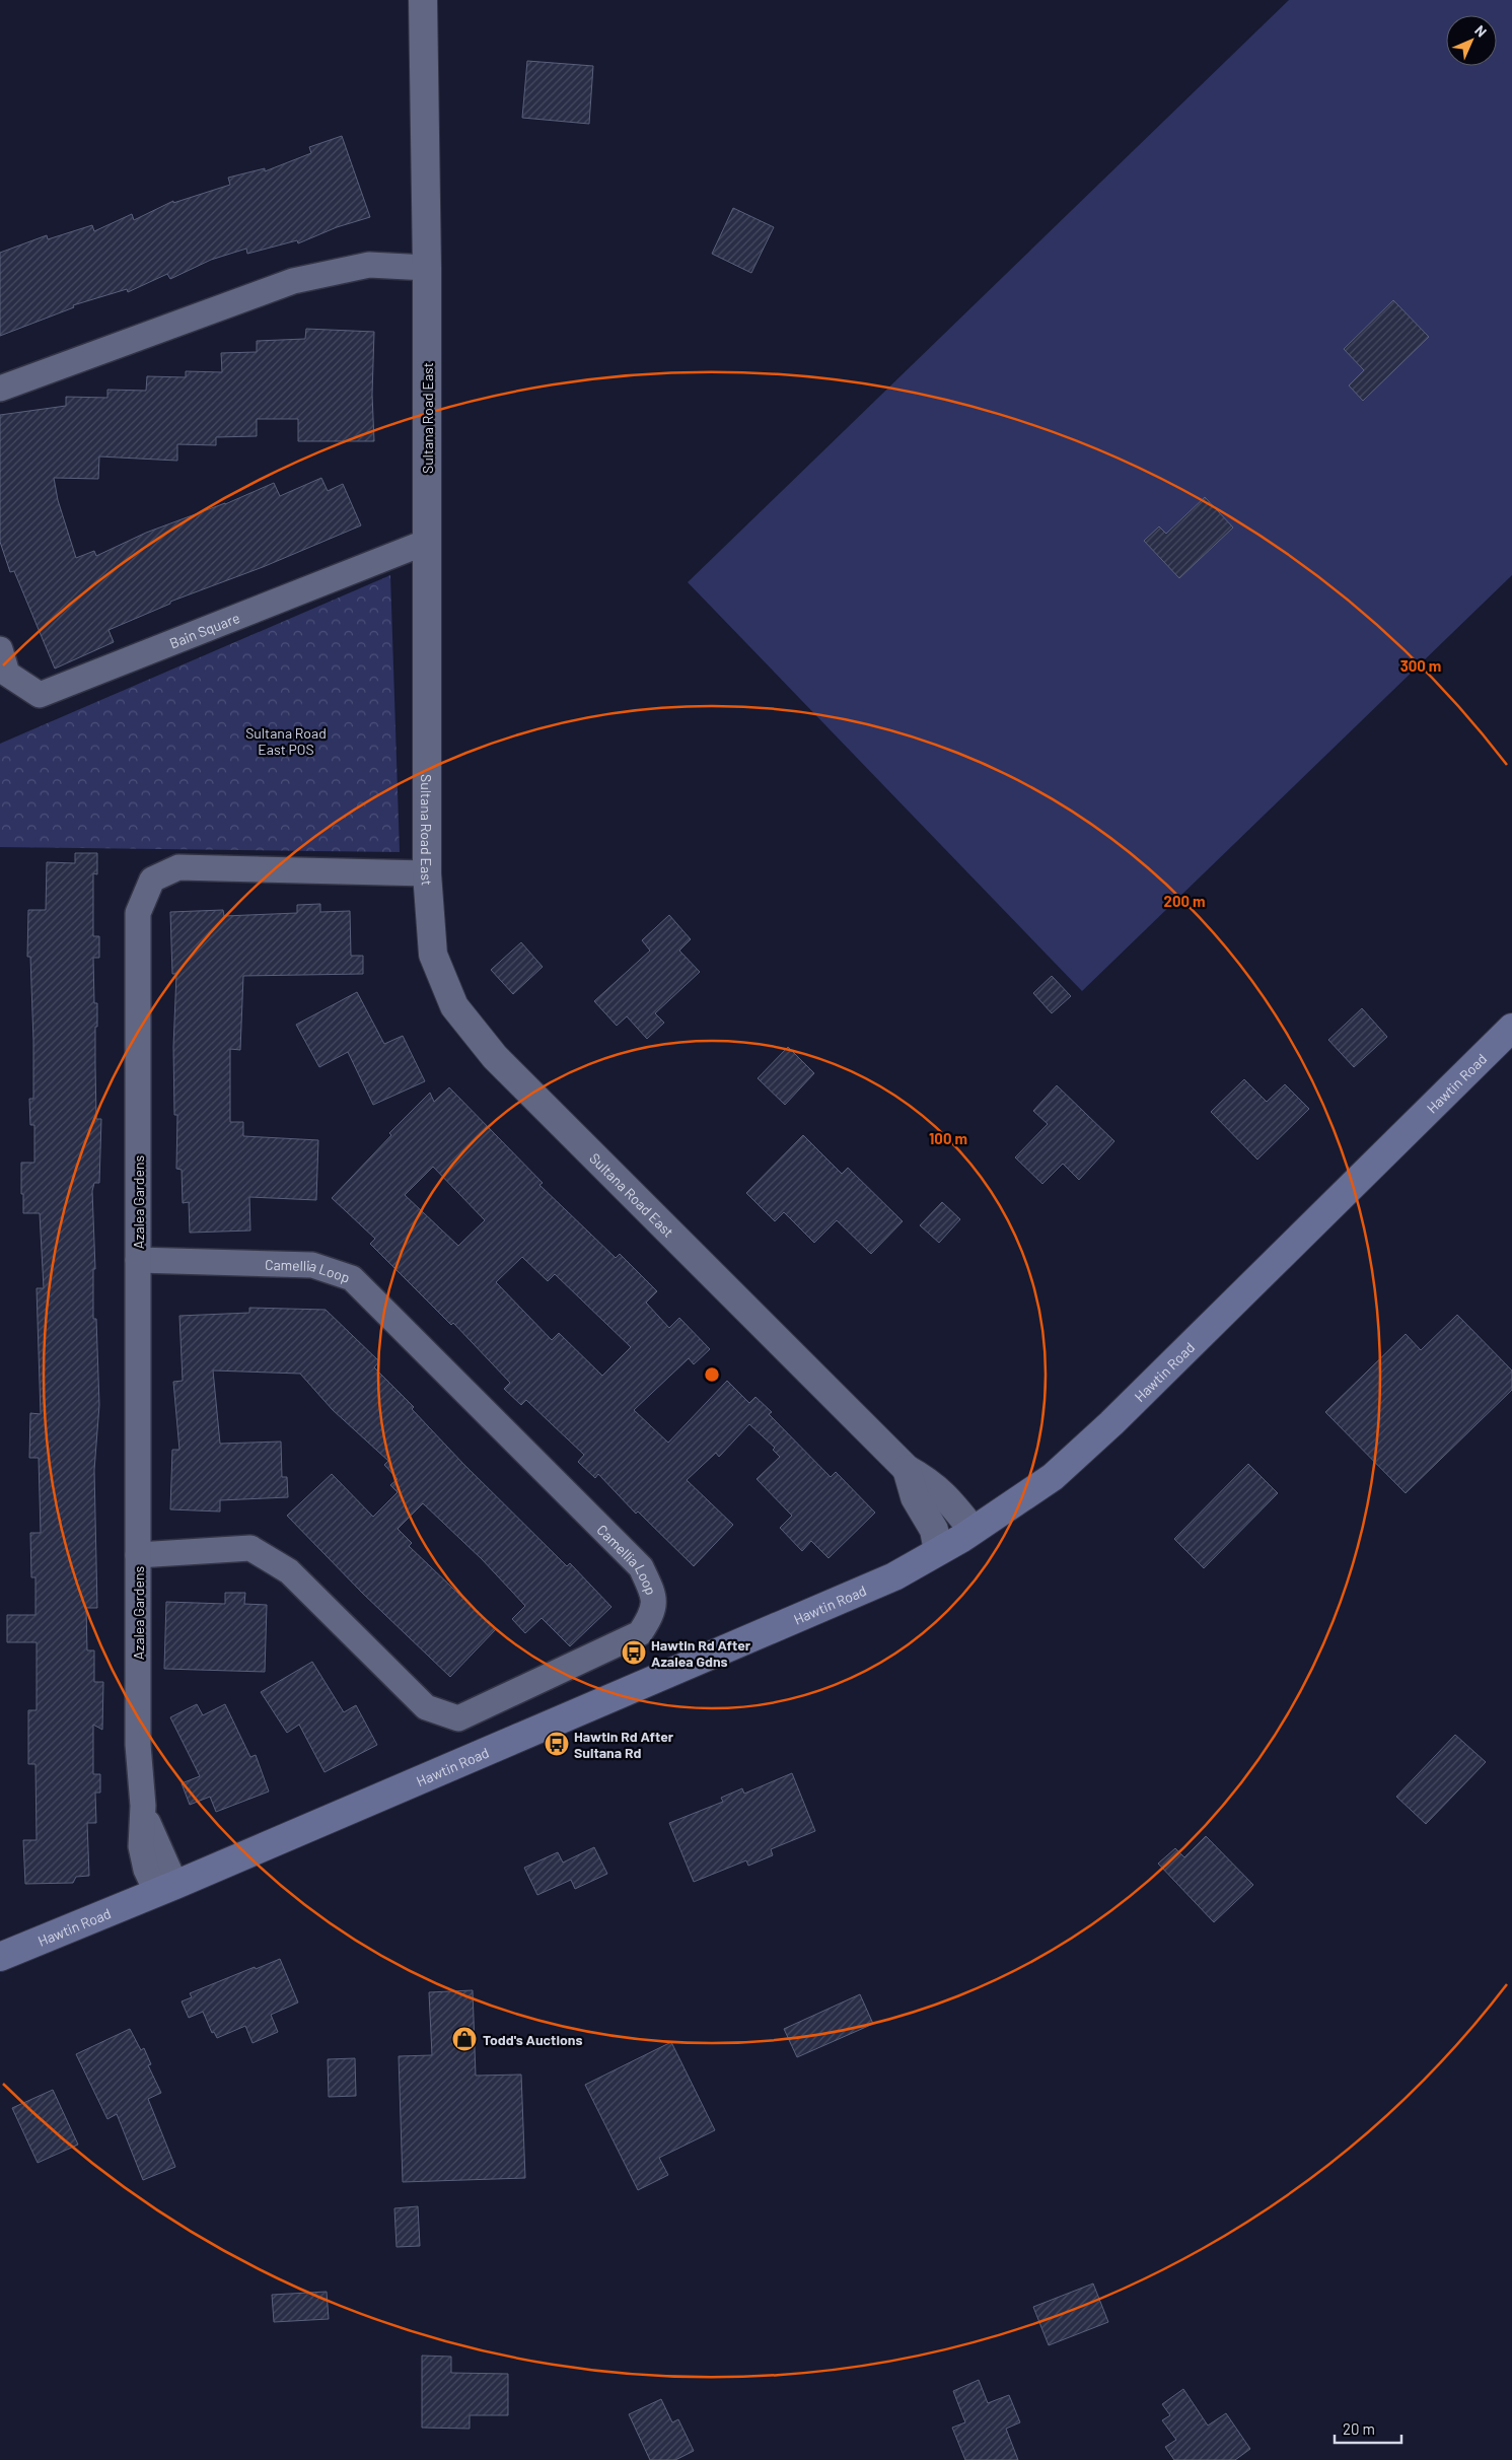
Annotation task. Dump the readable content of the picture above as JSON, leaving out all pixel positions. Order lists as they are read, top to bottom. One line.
{"streets":{"main road":["Hawtin Road"],"street":["Sultana Road East","Bain Square","Azalea Gardens","Camellia Loop"]},"crossings":[["Sultana Road East","Bain Square"],["Sultana Road East","Hawtin Road"],["Sultana Road East","Azalea Gardens"],["Hawtin Road","Azalea Gardens"],["Azalea Gardens","Camellia Loop"]],"parks":["Sultana Road East POS"],"places":{"bus stop":["Hawtin Rd After Azalea Gdns","Hawtin Rd After Sultana Rd"],"shop":["Todd's Auctions"]},"scale_bar":"20 m","north":"top right","rings":["300 m","200 m","100 m"]}
